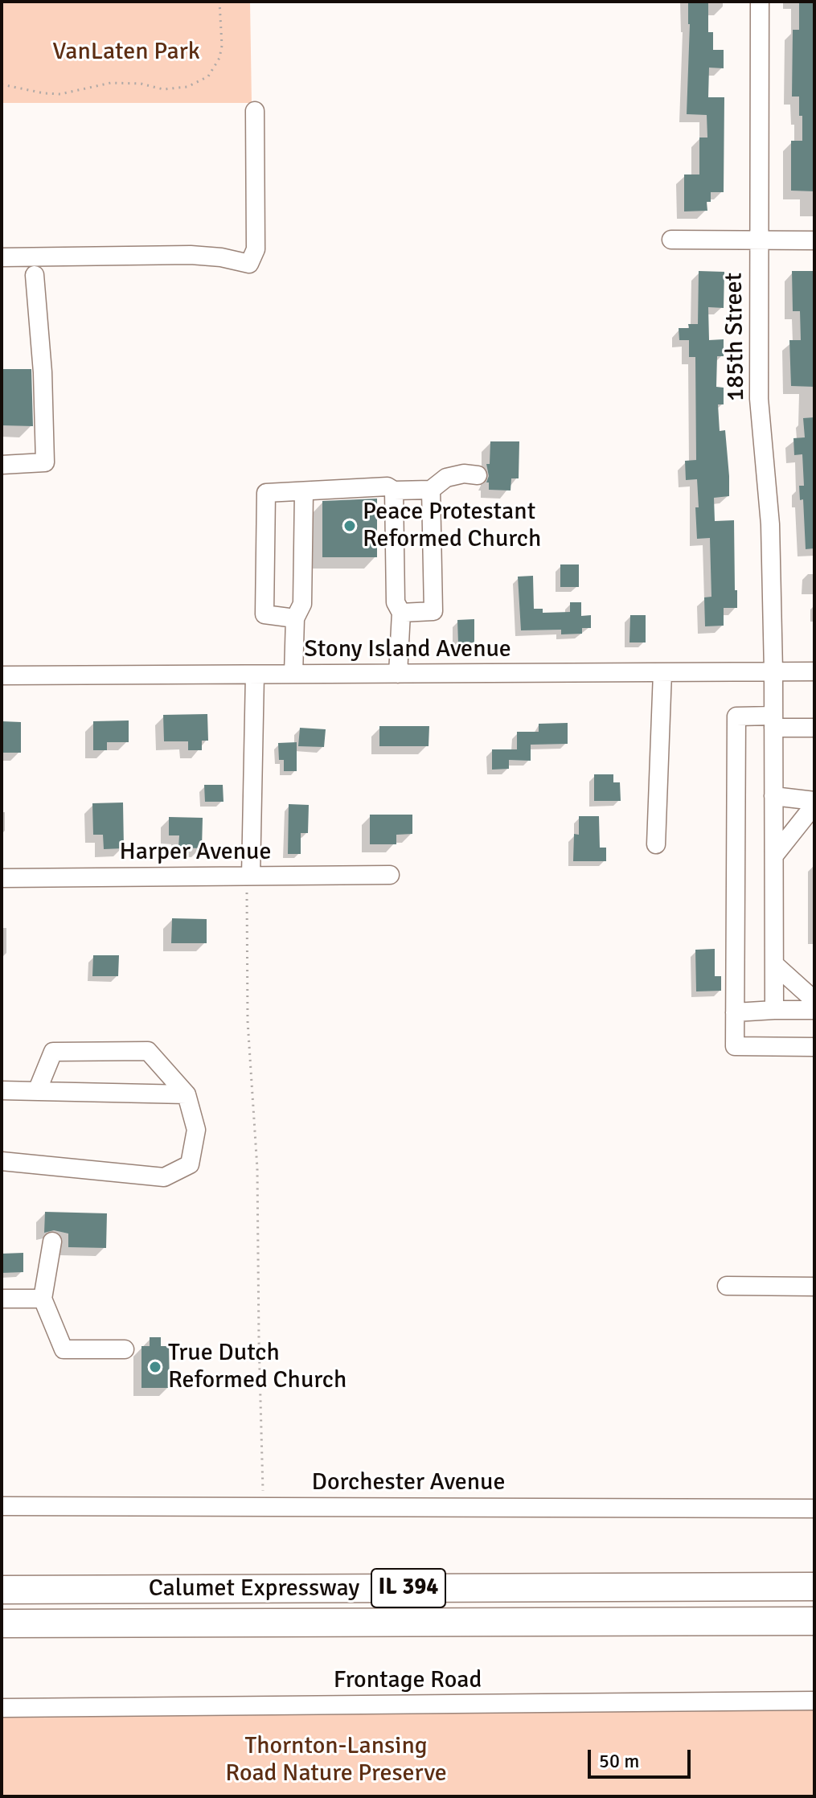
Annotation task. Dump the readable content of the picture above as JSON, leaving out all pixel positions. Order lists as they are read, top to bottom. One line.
{"streets":{"highway":["IL 394","Calumet Expressway"],"street":["185th Street","Stony Island Avenue","Harper Avenue","Dorchester Avenue","Frontage Road"]},"crossings":[["185th Street","Stony Island Avenue"]],"parks":["VanLaten Park","Thornton-Lansing Road Nature Preserve"],"places":["Peace Protestant Reformed Church","True Dutch Reformed Church"],"scale_bar":"50 m"}
